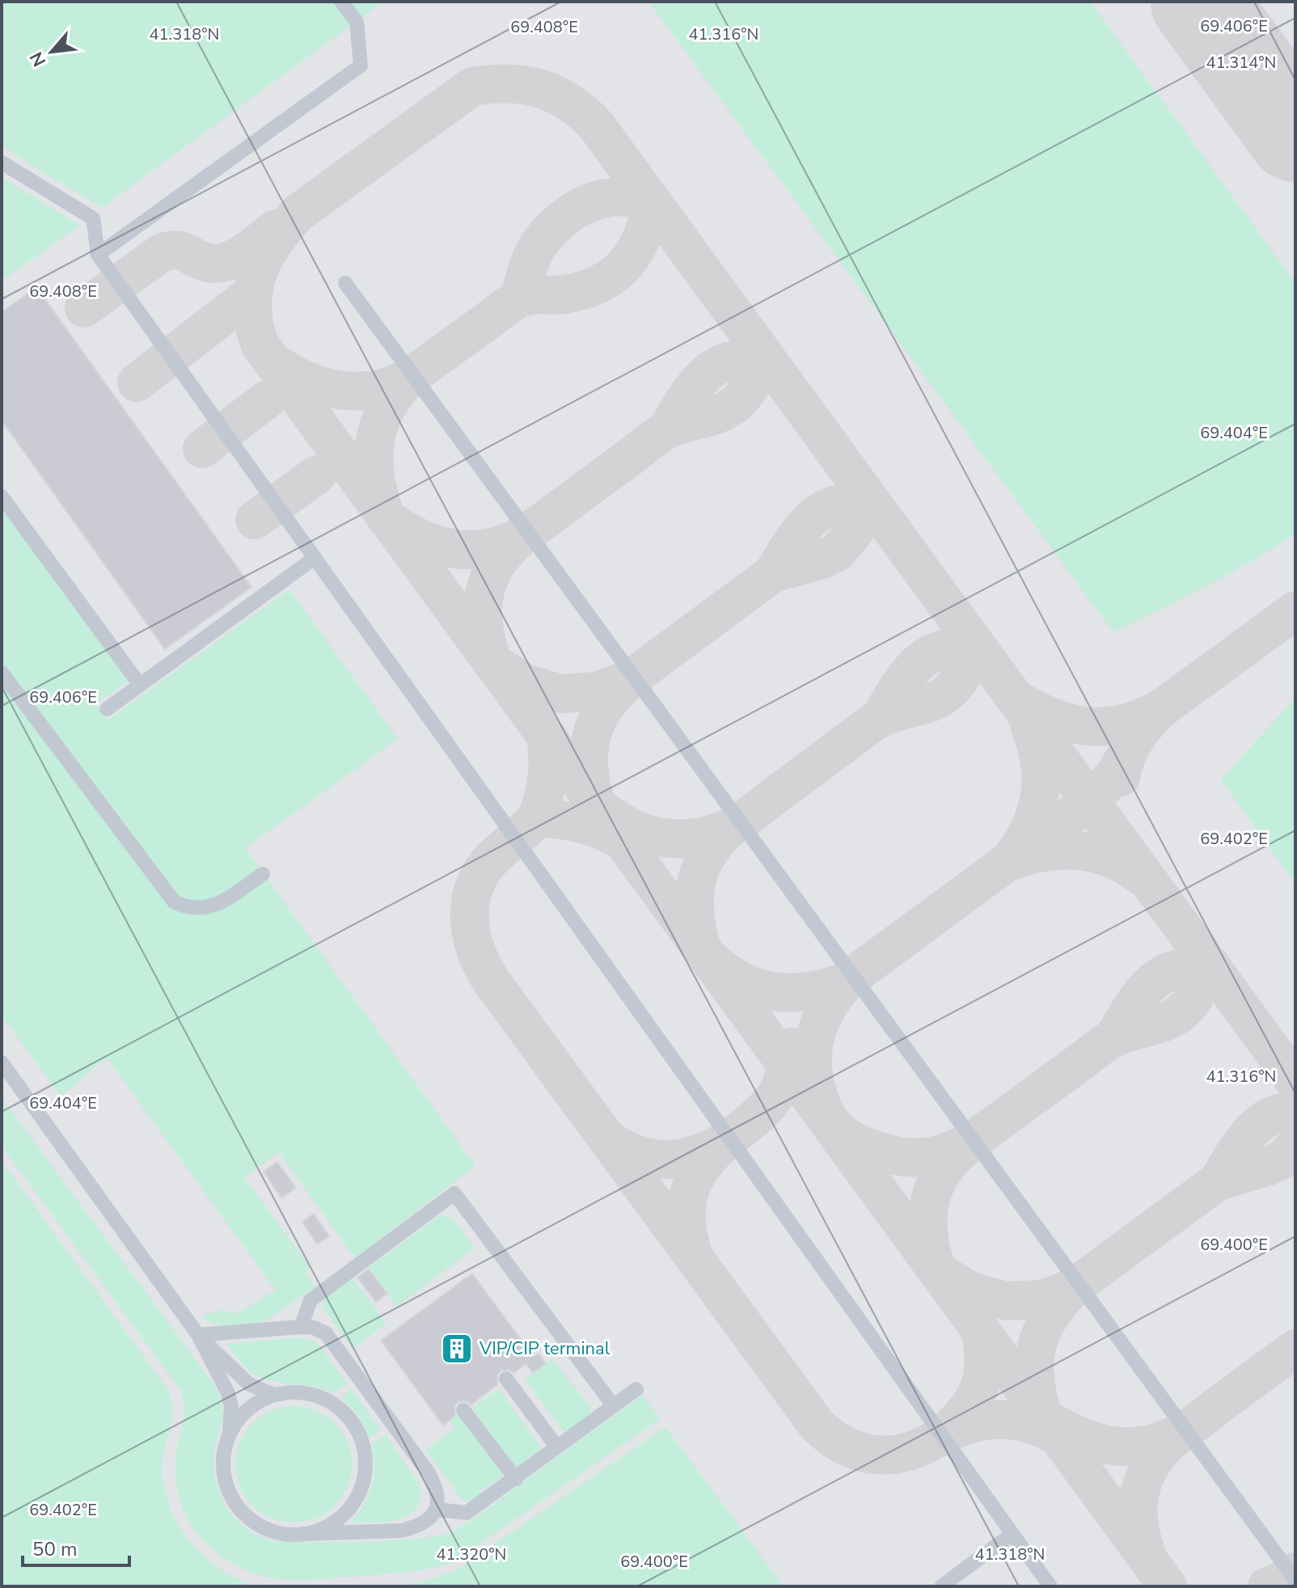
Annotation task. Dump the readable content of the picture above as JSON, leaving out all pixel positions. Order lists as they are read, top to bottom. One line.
{"places":{"building":["VIP/CIP terminal"]},"scale_bar":"50 m","north":"bottom left","coordinates":["69.406°E","69.408°E","41.318°N","41.316°N","41.314°N","69.404°E","69.402°E","69.400°E","41.320°N"]}
